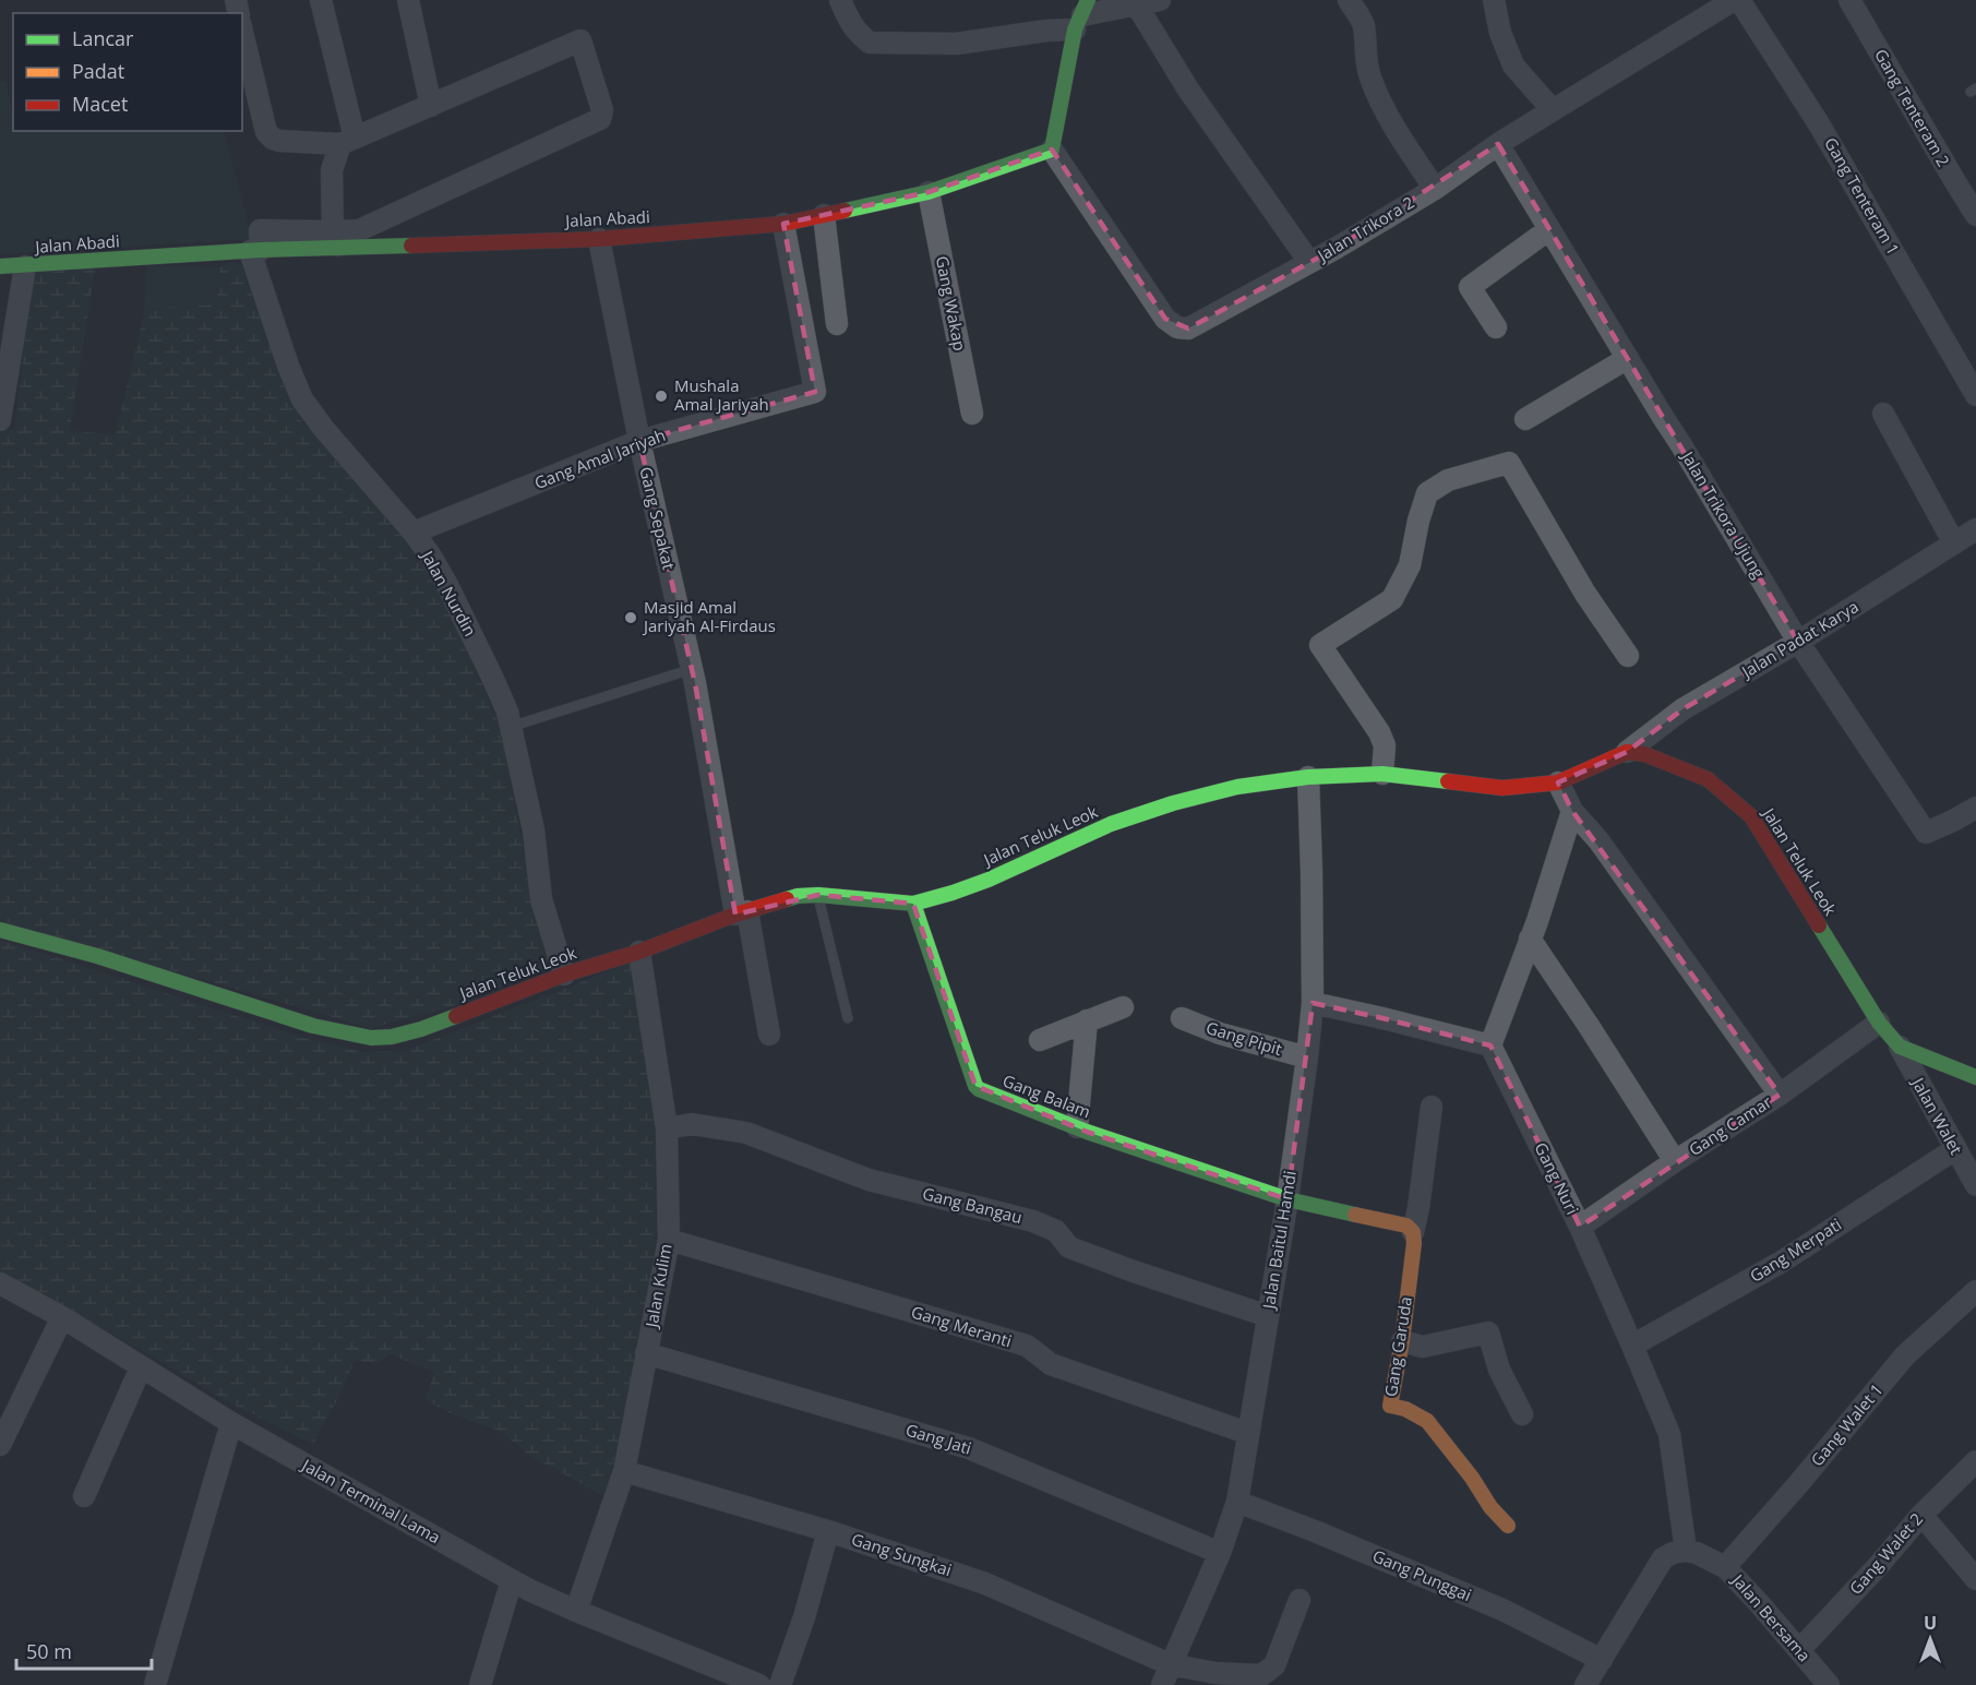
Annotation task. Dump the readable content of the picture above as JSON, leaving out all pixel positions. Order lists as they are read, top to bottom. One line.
{"streets":{"street":["Gang Tenteram 2","Gang Tenteram 1","Jalan Abadi","Jalan Trikora 2","Gang Wakap","Gang Amal Jariyah","Jalan Trikora Ujung","Gang Sepakat","Jalan Nurdin","Jalan Padat Karya","Jalan Teluk Leok","Gang Pipit","Gang Balam","Jalan Walet","Gang Camar","Gang Nuri","Gang Bangau","Jalan Baitul Hamdi","Gang Merpati","Jalan Kulim","Gang Meranti","Gang Garuda","Gang Walet 1","Gang Jati","Jalan Terminal Lama","Gang Walet 2","Gang Sungkai","Gang Punggai","Jalan Bersama"]},"crossings":[["Gang Tenteram 1","Jalan Trikora 2"],["Jalan Abadi","Jalan Trikora 2"],["Jalan Abadi","Gang Wakap"],["Jalan Abadi","Gang Amal Jariyah"],["Jalan Abadi","Gang Sepakat"],["Jalan Abadi","Jalan Nurdin"],["Jalan Trikora 2","Jalan Trikora Ujung"],["Gang Amal Jariyah","Gang Sepakat"],["Gang Amal Jariyah","Jalan Nurdin"],["Jalan Trikora Ujung","Jalan Padat Karya"],["Gang Sepakat","Jalan Teluk Leok"],["Jalan Nurdin","Jalan Teluk Leok"],["Jalan Padat Karya","Jalan Teluk Leok"],["Jalan Teluk Leok","Gang Balam"],["Jalan Teluk Leok","Jalan Walet"],["Jalan Teluk Leok","Gang Camar"],["Jalan Teluk Leok","Jalan Baitul Hamdi"],["Jalan Teluk Leok","Jalan Kulim"],["Gang Pipit","Jalan Baitul Hamdi"],["Gang Balam","Jalan Baitul Hamdi"],["Jalan Walet","Gang Merpati"],["Gang Camar","Gang Nuri"],["Gang Nuri","Gang Merpati"],["Gang Nuri","Jalan Bersama"],["Gang Bangau","Jalan Baitul Hamdi"],["Gang Bangau","Jalan Kulim"],["Jalan Baitul Hamdi","Gang Meranti"],["Jalan Baitul Hamdi","Gang Jati"],["Jalan Baitul Hamdi","Gang Sungkai"],["Jalan Baitul Hamdi","Gang Punggai"],["Jalan Kulim","Gang Meranti"],["Jalan Kulim","Gang Jati"],["Jalan Kulim","Jalan Terminal Lama"],["Jalan Kulim","Gang Sungkai"],["Gang Walet 1","Jalan Bersama"],["Gang Walet 2","Jalan Bersama"]],"places":["Mushala Amal Jariyah","Masjid Amal Jariyah Al-Firdaus"],"legend":["Lancar","Padat","Macet"],"scale_bar":"50 m","north":"top"}
